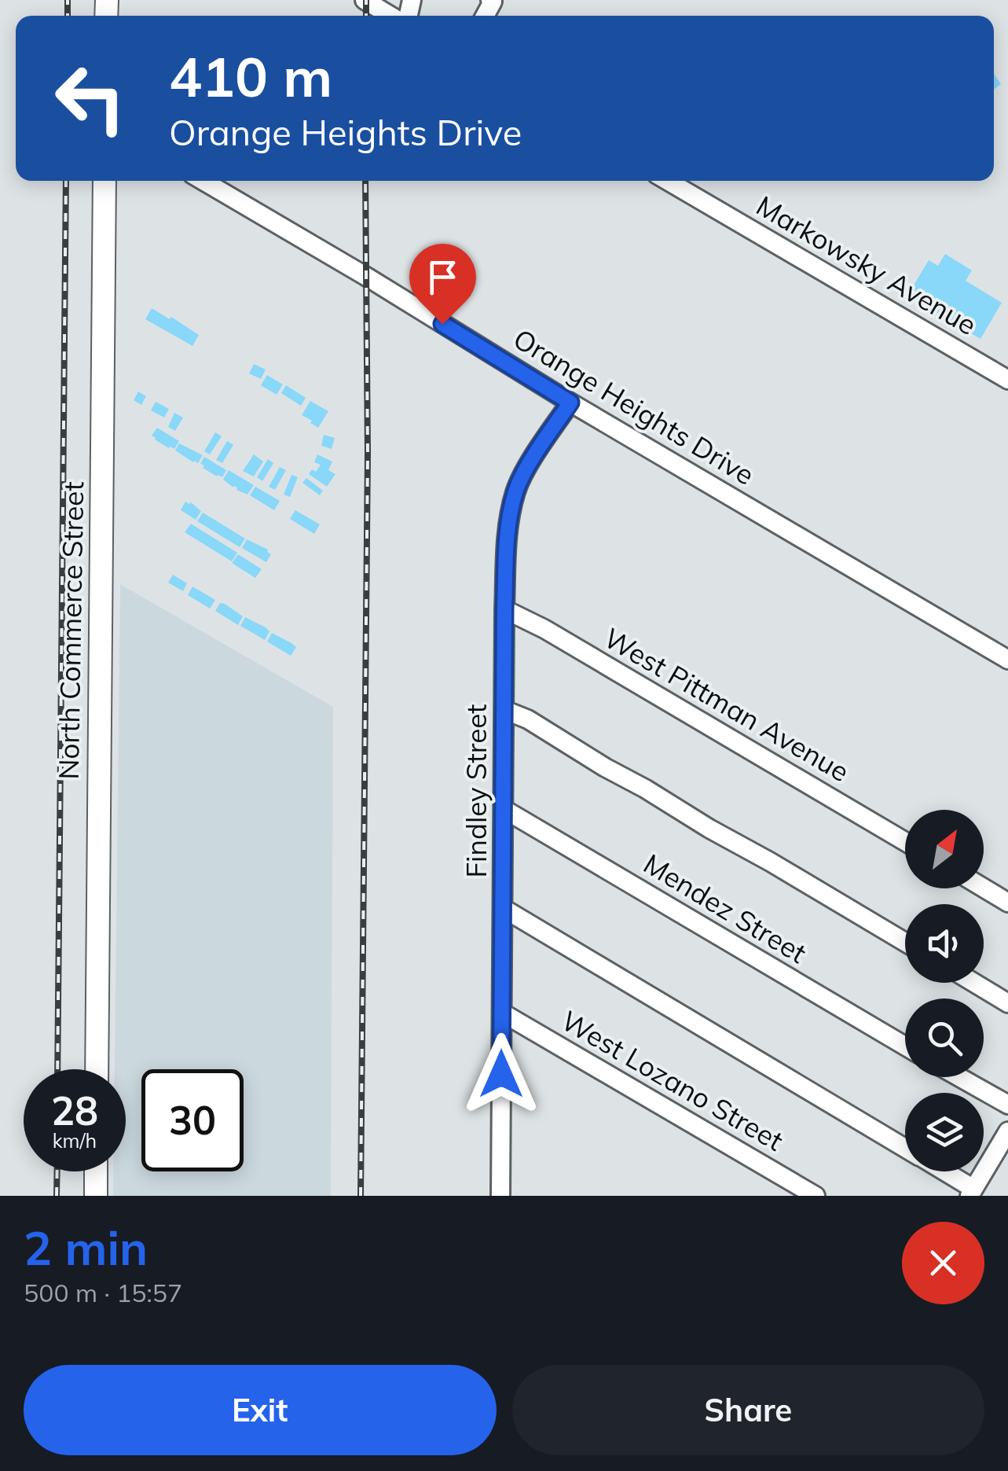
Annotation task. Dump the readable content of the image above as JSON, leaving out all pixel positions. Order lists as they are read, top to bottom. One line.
{"streets":{"main road":["North Commerce Street"],"street":["Markowsky Avenue","Orange Heights Drive","West Pittman Avenue","Findley Street","Mendez Street","West Lozano Street"]},"crossings":[["Orange Heights Drive","Findley Street"],["West Pittman Avenue","Findley Street"],["Findley Street","Mendez Street"],["Findley Street","West Lozano Street"]],"north":"top right","page":{"turn":["410 m","Orange Heights Drive"],"speed":"28 km/h","limit":"30","heading":["2 min","500 m · 15:57"],"buttons":["Exit","Share"]}}
